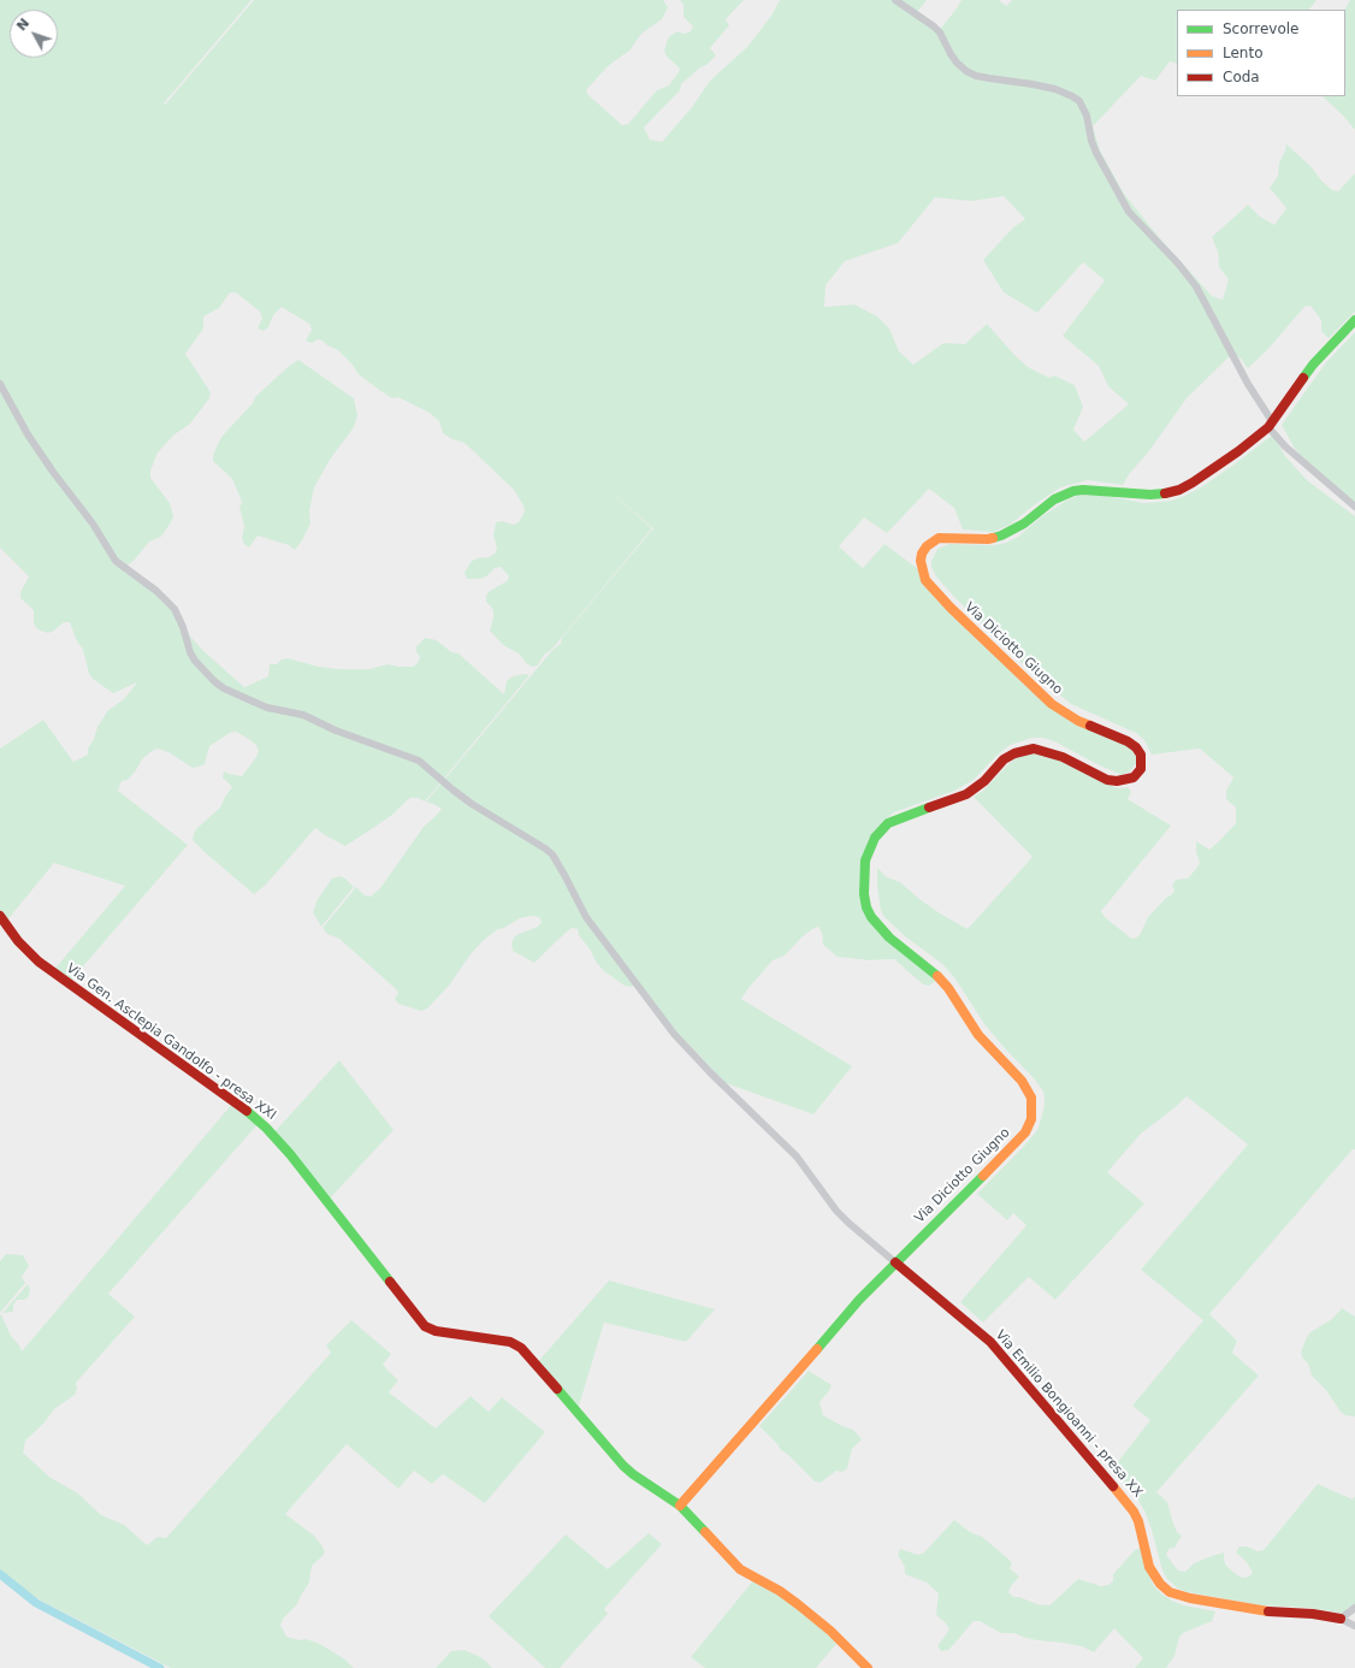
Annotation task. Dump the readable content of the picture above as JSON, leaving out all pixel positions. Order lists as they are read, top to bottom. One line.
{"streets":{"main road":["Via Diciotto Giugno","Via Gen. Asclepia Gandolfo - presa XXI","Via Emilio Bongioanni - presa XX"]},"crossings":[["Via Diciotto Giugno","Via Gen. Asclepia Gandolfo - presa XXI"],["Via Diciotto Giugno","Via Emilio Bongioanni - presa XX"]],"legend":["Scorrevole","Lento","Coda"],"north":"top left"}
